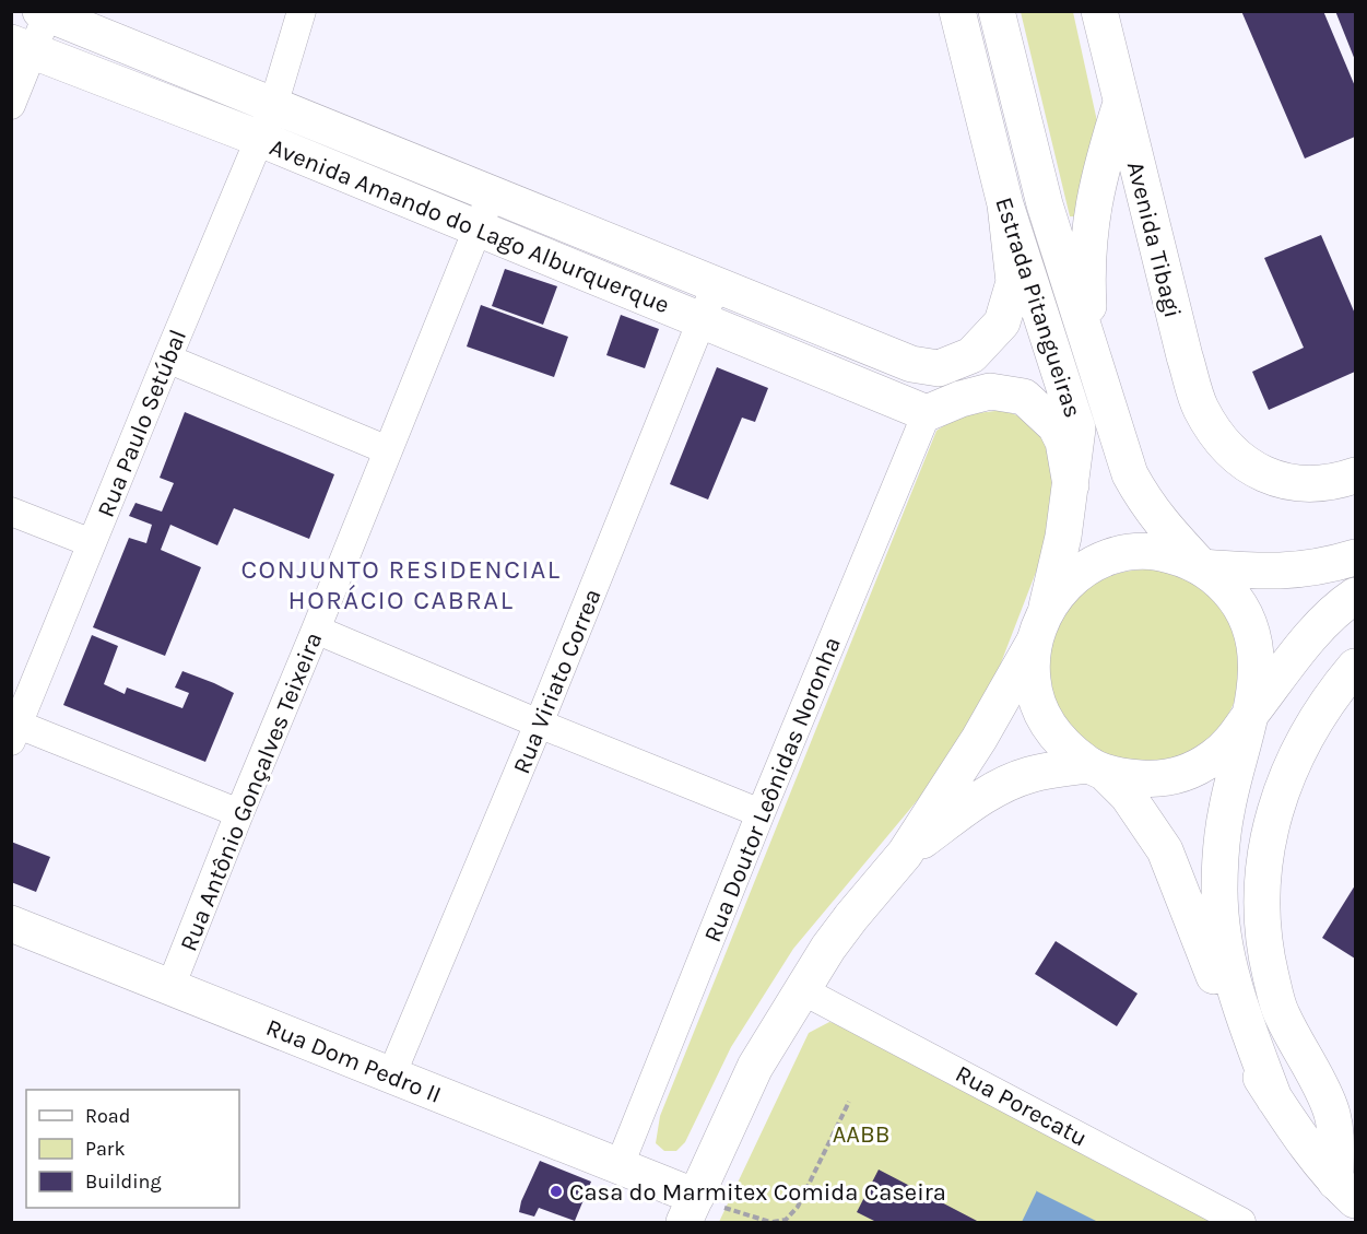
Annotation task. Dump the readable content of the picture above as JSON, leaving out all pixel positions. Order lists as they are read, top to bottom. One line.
{"streets":{"main road":["Avenida Amando do Lago Alburquerque","Avenida Tibagi","Estrada Pitangueiras","Rua Dom Pedro II"],"street":["Rua Paulo Setúbal","Rua Viriato Correa","Rua Doutor Leônidas Noronha","Rua Antônio Gonçalves Teixeira","Rua Porecatu"]},"crossings":[["Avenida Amando do Lago Alburquerque","Estrada Pitangueiras"],["Avenida Amando do Lago Alburquerque","Rua Paulo Setúbal"],["Avenida Amando do Lago Alburquerque","Rua Viriato Correa"],["Avenida Amando do Lago Alburquerque","Rua Doutor Leônidas Noronha"],["Avenida Amando do Lago Alburquerque","Rua Antônio Gonçalves Teixeira"],["Rua Viriato Correa","Rua Dom Pedro II"],["Rua Doutor Leônidas Noronha","Rua Dom Pedro II"],["Rua Antônio Gonçalves Teixeira","Rua Dom Pedro II"]],"districts":["CONJUNTO RESIDENCIAL HORÁCIO CABRAL"],"parks":["AABB"],"places":["Casa do Marmitex Comida Caseira"],"legend":["Road","Park","Building"]}
